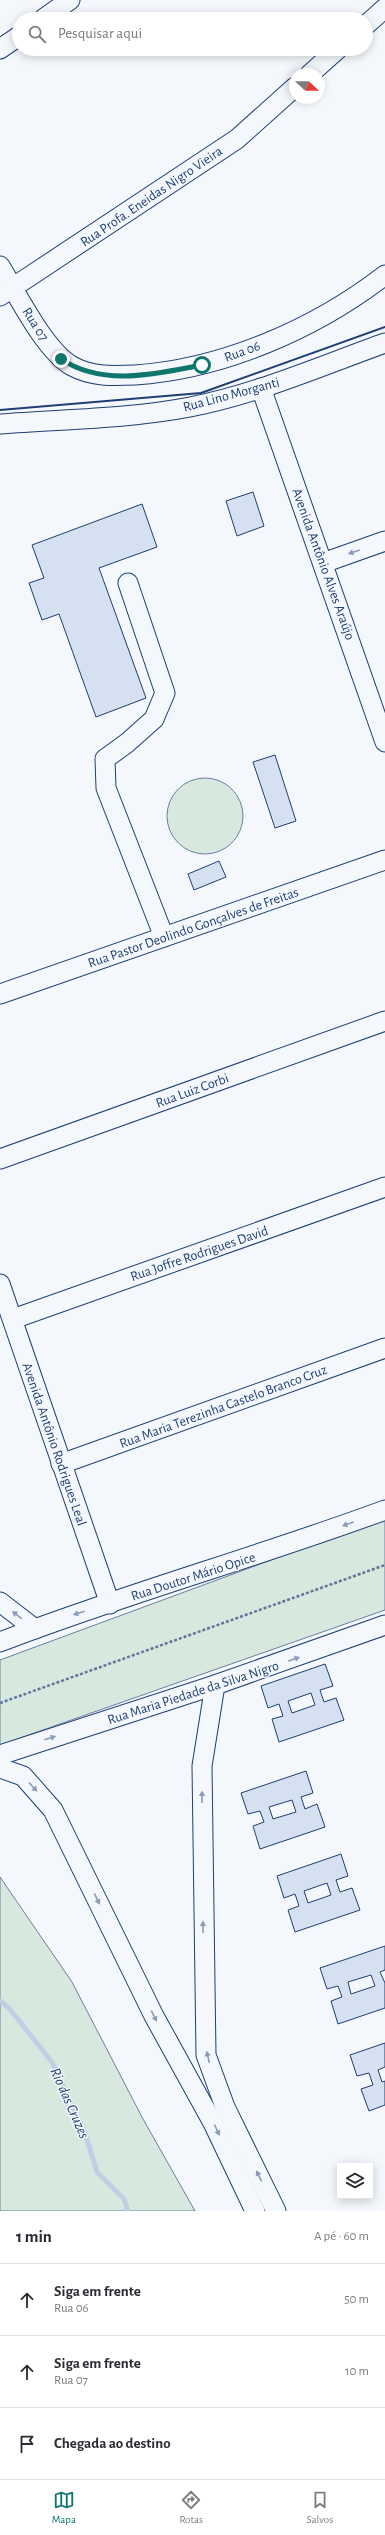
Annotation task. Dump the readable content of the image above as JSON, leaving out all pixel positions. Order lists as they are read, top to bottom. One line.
{"streets":{"street":["Rua Profa. Eneidas Nigro Vieira","Rua 07","Rua 06","Rua Lino Morganti","Avenida Antônio Alves Araújo","Rua Pastor Deolindo Gonçalves de Freitas","Rua Luiz Corbi","Rua Joffre Rodrigues David","Rua Maria Terezinha Castelo Branco Cruz","Avenida Antônio Rodrigues Leal","Rua Doutor Mário Opice","Rua Maria Piedade da Silva Nigro"]},"crossings":[["Rua Profa. Eneidas Nigro Vieira","Rua 07"],["Rua 07","Rua 06"],["Rua Lino Morganti","Avenida Antônio Alves Araújo"],["Rua Joffre Rodrigues David","Avenida Antônio Rodrigues Leal"],["Rua Maria Terezinha Castelo Branco Cruz","Avenida Antônio Rodrigues Leal"],["Avenida Antônio Rodrigues Leal","Rua Doutor Mário Opice"]],"one_way":["Rua Doutor Mário Opice","Rua Maria Piedade da Silva Nigro"],"water":["Rio das Cruzes"],"north":"right","page":{"search":"Pesquisar aqui","heading":["1 min","A pé · 60 m"],"list":[["Siga em frente","Rua 06","50 m"],["Siga em frente","Rua 07","10 m"],"Chegada ao destino"],"nav":["Mapa","Rotas","Salvos"]}}
